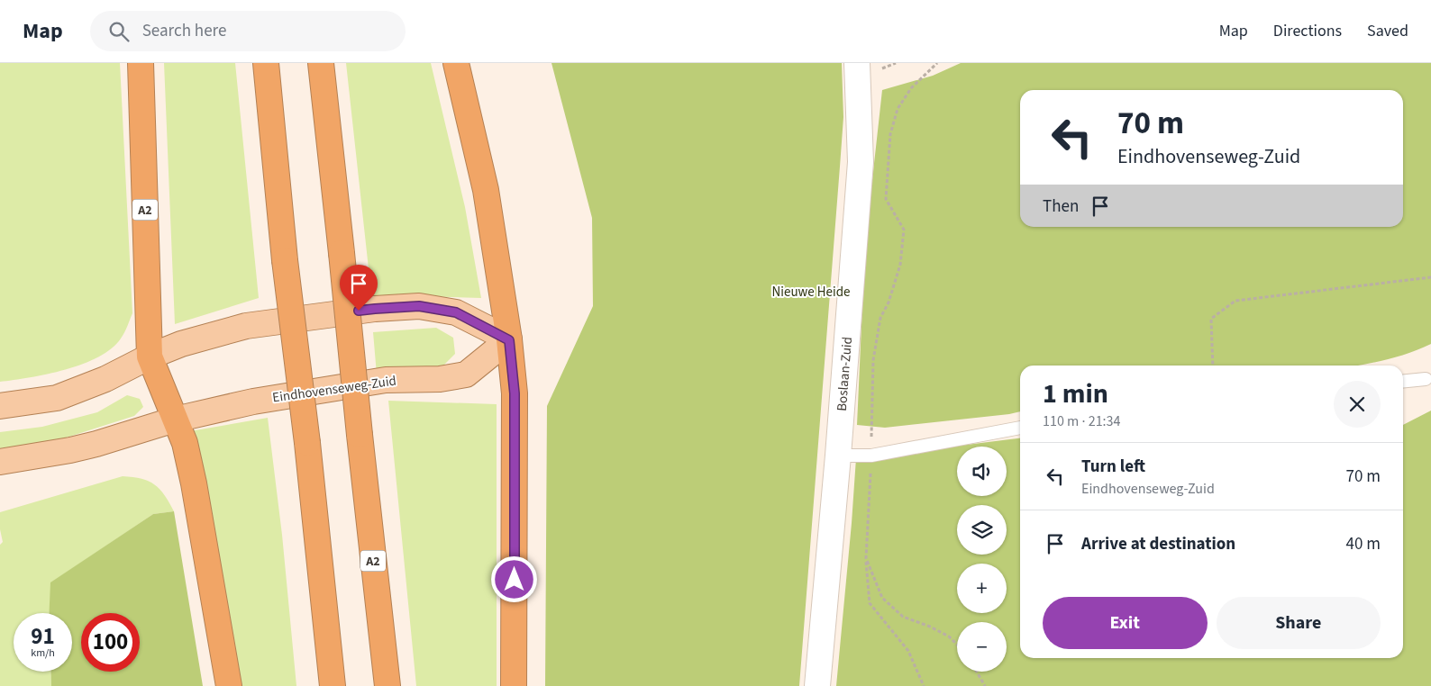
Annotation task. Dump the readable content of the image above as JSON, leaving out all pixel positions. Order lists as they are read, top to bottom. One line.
{"streets":{"highway":["A2"],"main road":["Eindhovenseweg-Zuid"],"street":["Boslaan-Zuid"]},"parks":["Nieuwe Heide"],"page":{"header":"Map","search":"Search here","nav":["Map","Directions","Saved"],"turn":["70 m","Eindhovenseweg-Zuid"],"then":"Then","heading":["1 min","110 m · 21:34"],"list":[{"name":"Turn left","note":"Eindhovenseweg-Zuid","value":"70 m"},{"name":"Arrive at destination","value":"40 m"}],"map_buttons":["+","−"],"buttons":["Exit","Share"],"speed":"91 km/h","limit":"100"}}
